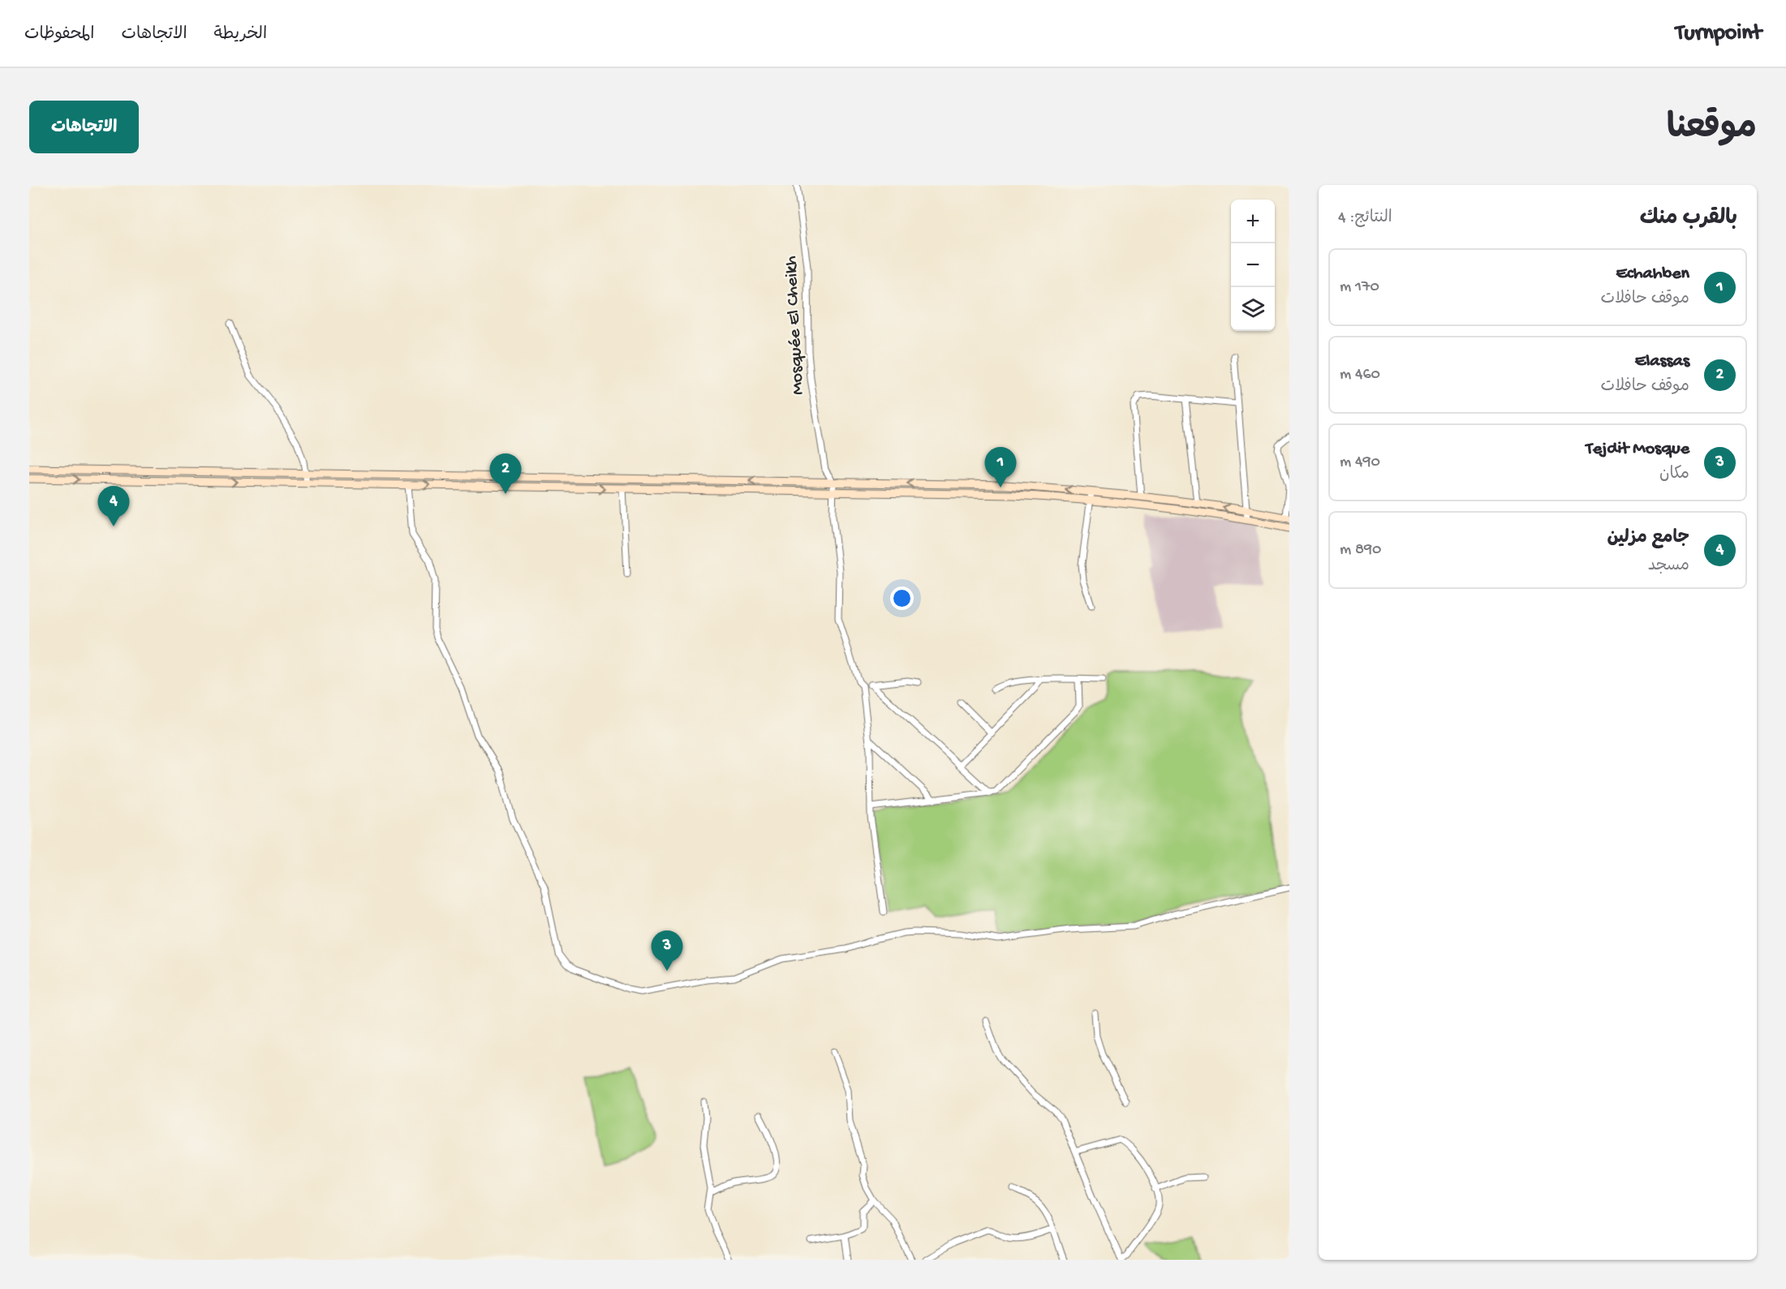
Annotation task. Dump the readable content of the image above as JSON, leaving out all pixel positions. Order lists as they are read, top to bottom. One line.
{"streets":{"street":["Mosquée El Cheikh"]},"page":{"header":"Turnpoint","nav":["الخريطة","الاتجاهات","المحفوظات"],"title":"موقعنا","buttons":"الاتجاهات","heading":["بالقرب منك","النتائج: 4"],"map_buttons":["+","−"],"list":[{"mark":"1","name":"Echahben","note":"موقف حافلات","value":"170 m"},{"mark":"2","name":"Elassas","note":"موقف حافلات","value":"460 m"},{"mark":"3","name":"Tejdit Mosque","note":"مكان","value":"490 m"},{"mark":"4","name":"جامع مزلين","note":"مسجد","value":"890 m"}],"pins":["1","2","4","3"]}}
